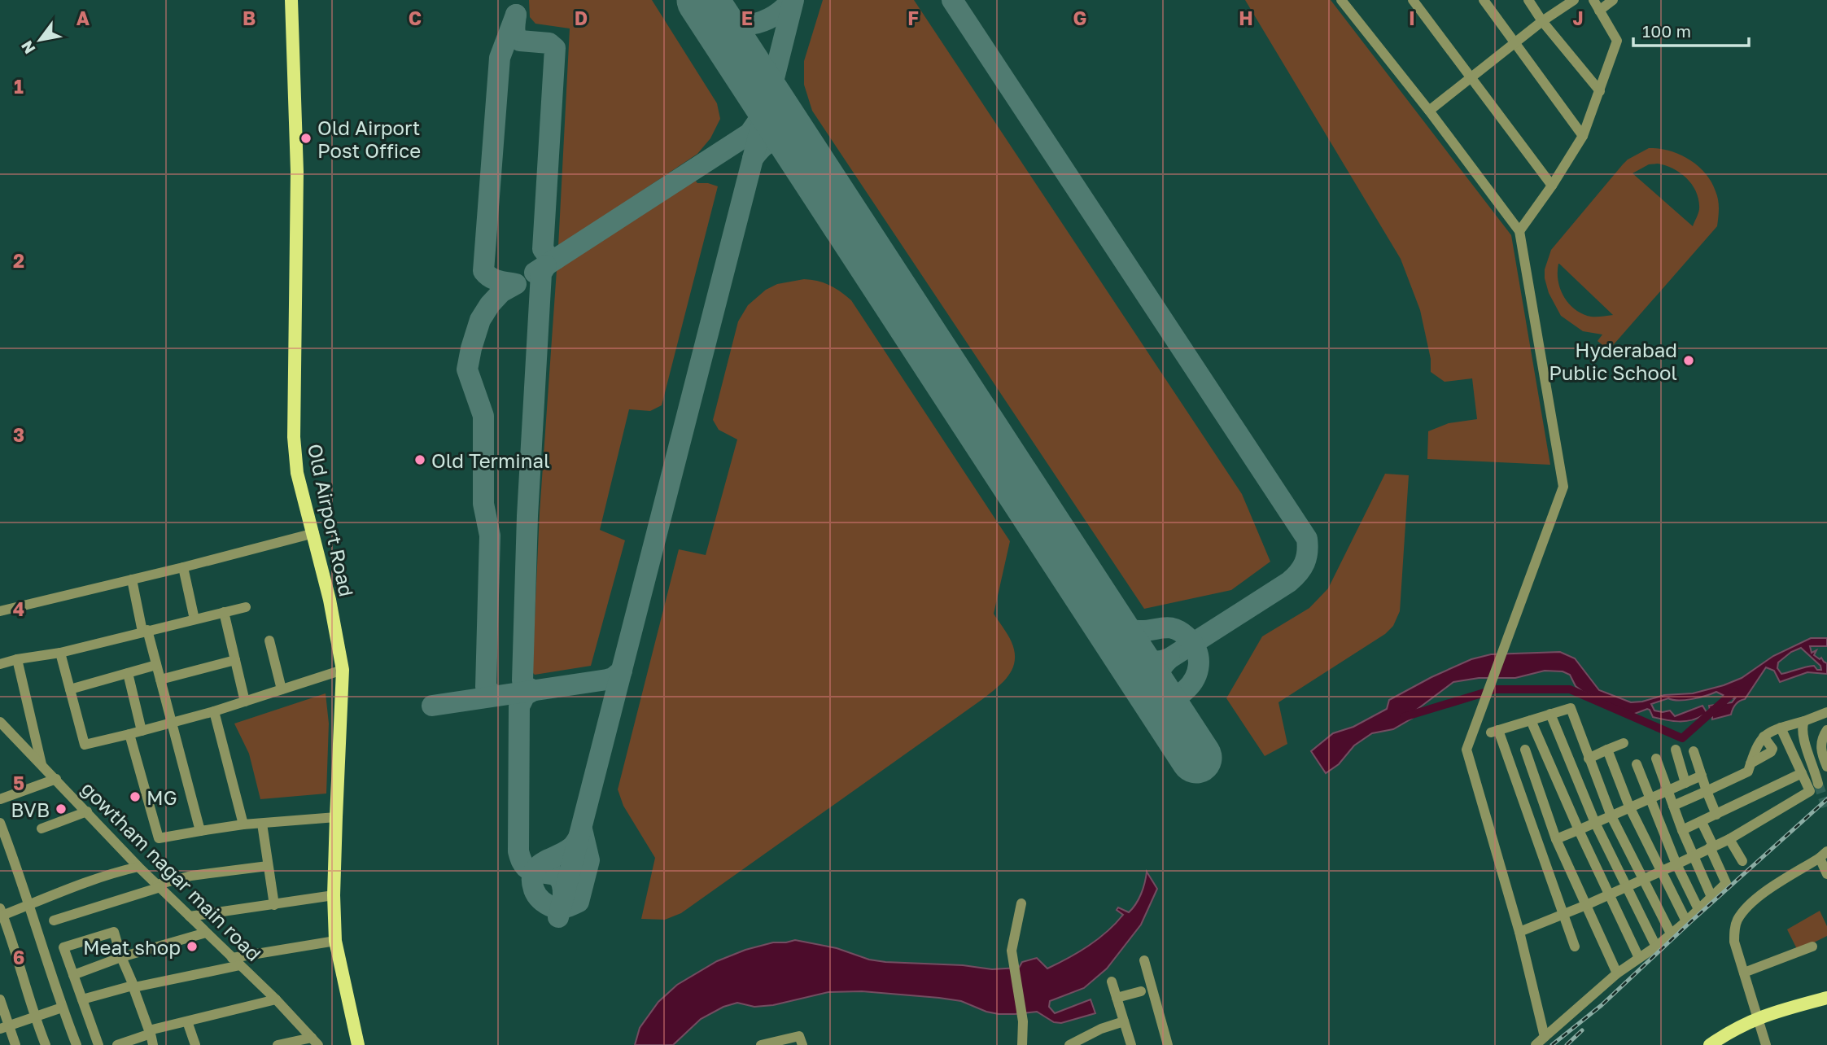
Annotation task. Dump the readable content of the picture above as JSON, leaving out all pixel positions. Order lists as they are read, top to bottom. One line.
{"streets":{"main road":["Old Airport Road"],"street":["gowtham nagar main road"]},"places":["Old Airport Post Office","Hyderabad Public School","Old Terminal","MG","BVB","Meat shop"],"scale_bar":"100 m","north":"bottom left","grid":{"columns":["A","B","C","D","E","F","G","H","I","J"],"rows":["1","2","3","4","5","6"]}}
